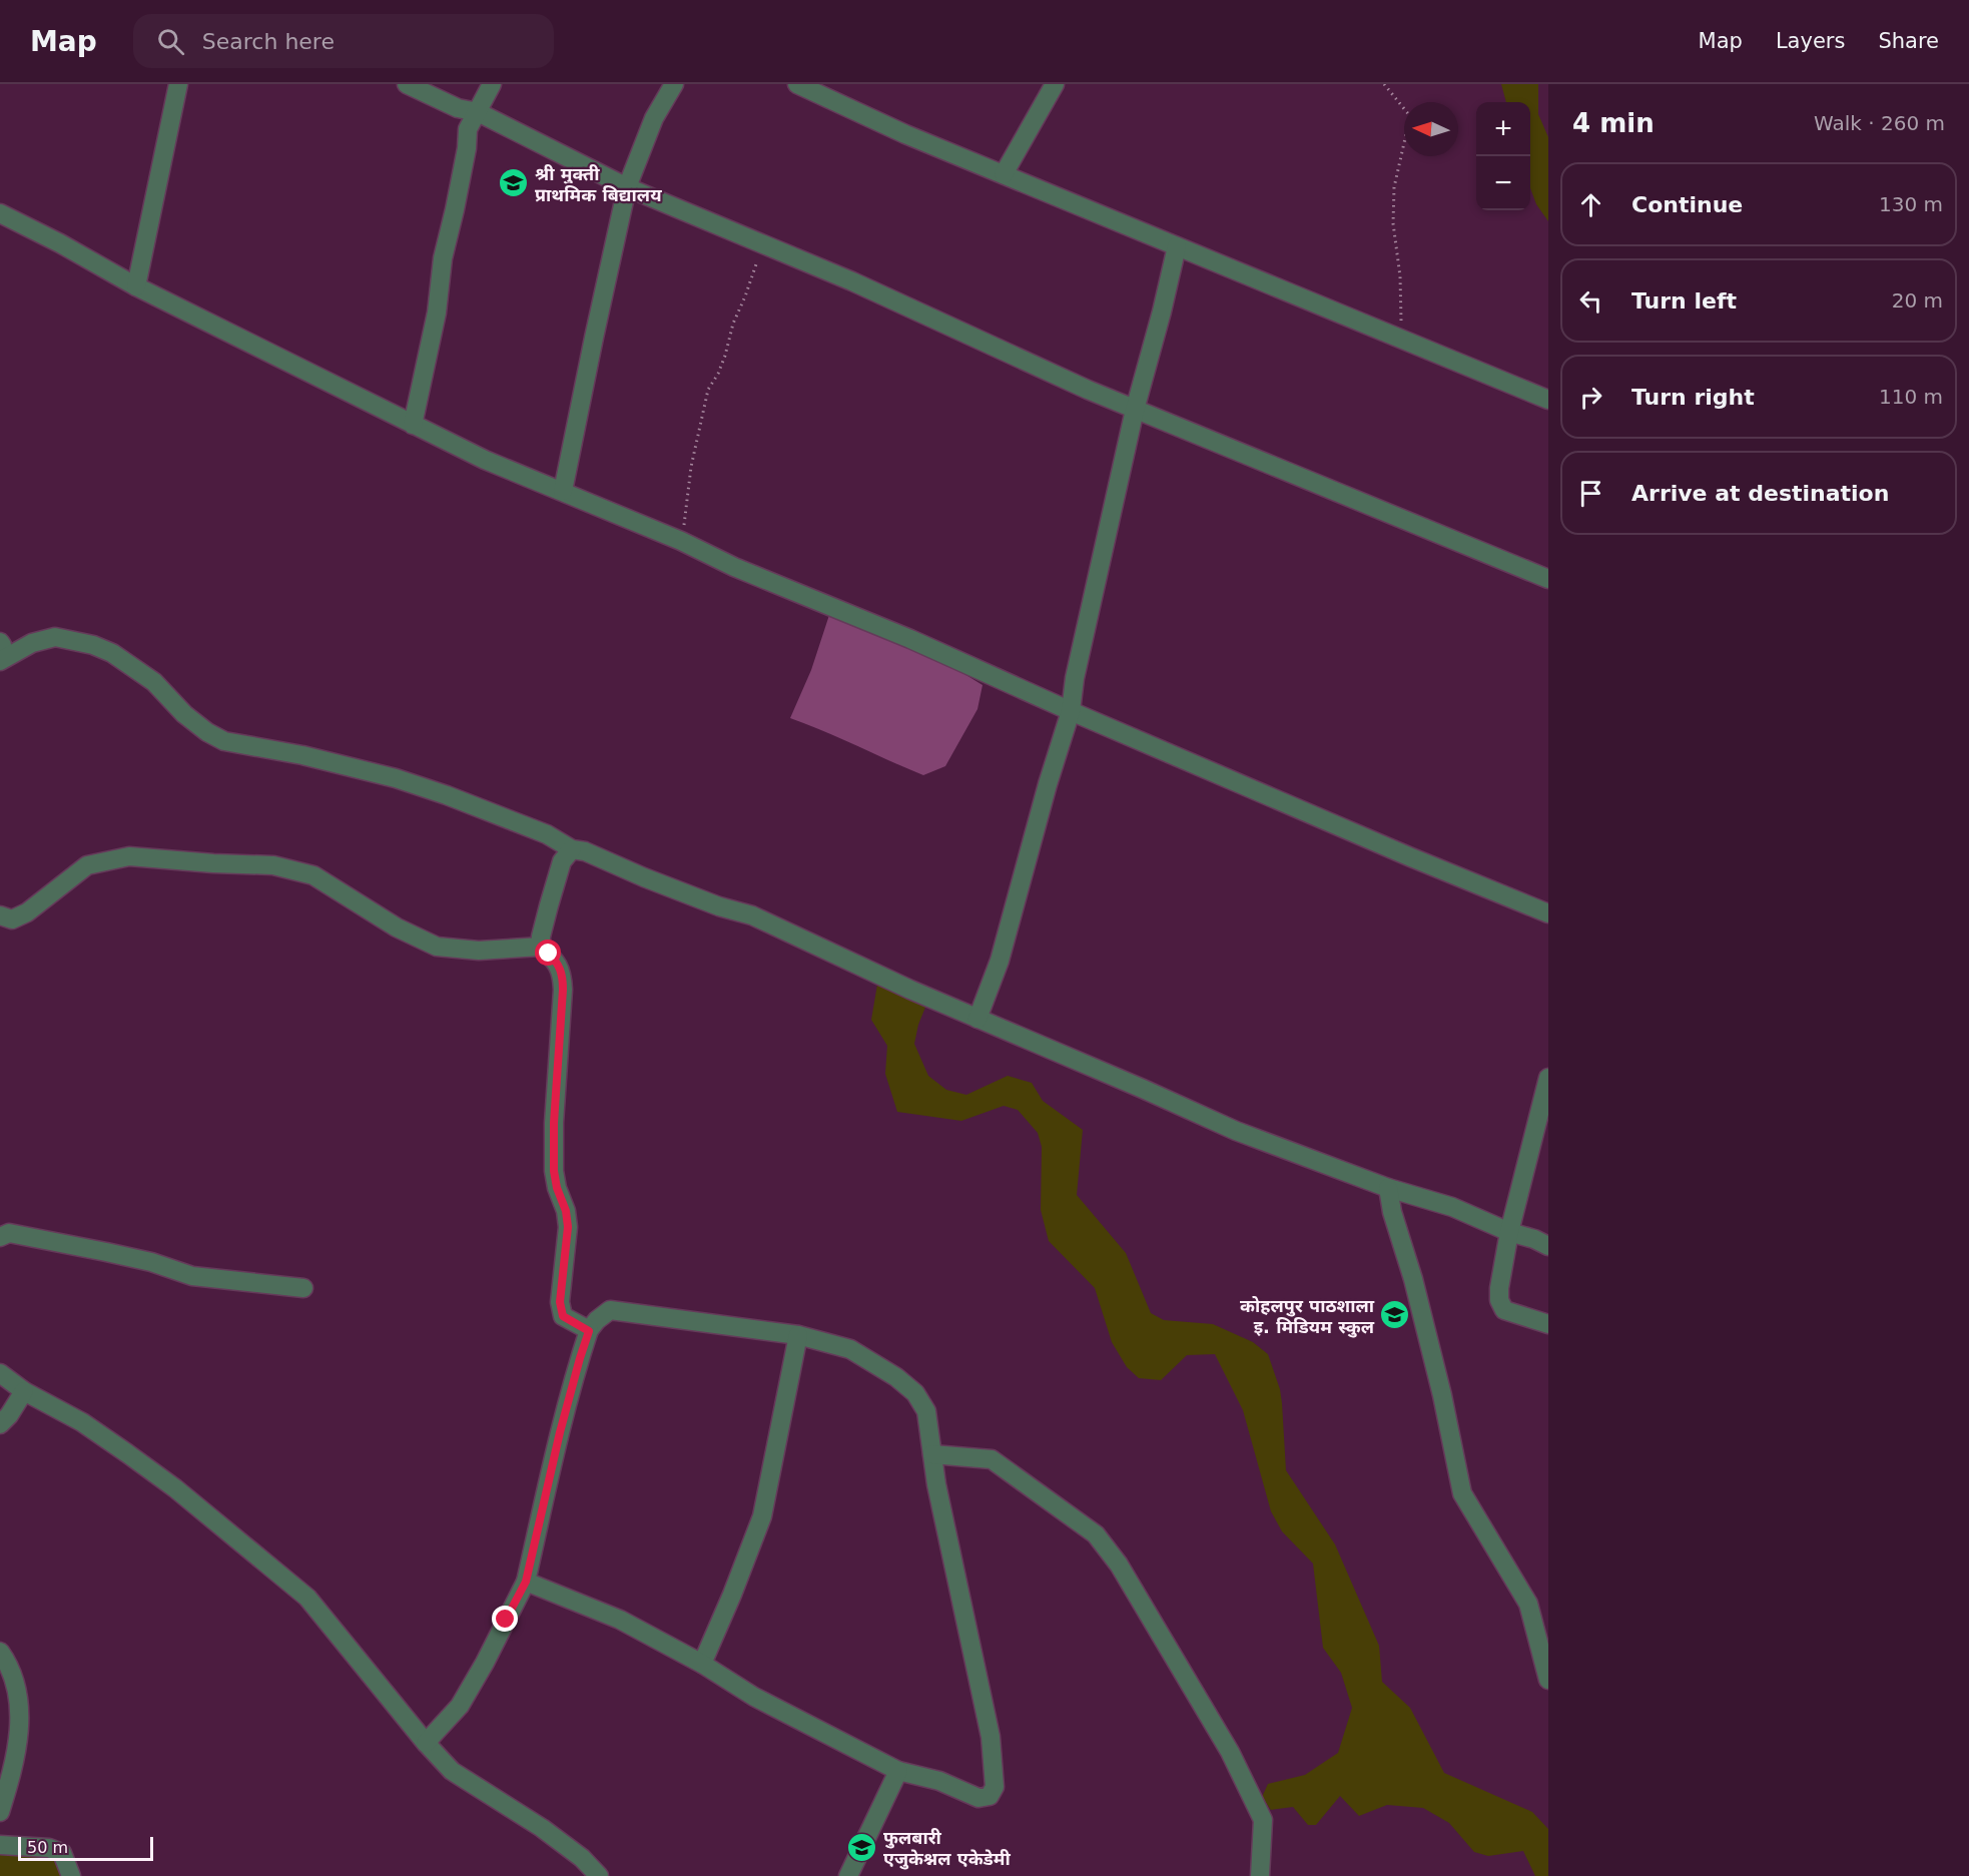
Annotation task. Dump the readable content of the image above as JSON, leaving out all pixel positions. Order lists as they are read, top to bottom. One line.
{"places":{"school or university":["श्री मुक्ती प्राथमिक बिद्यालय","कोहलपुर पाठशाला इ. मिडियम स्कुल","फुलबारी एजुकेश्नल एकेडेमी"]},"scale_bar":"50 m","north":"left","page":{"header":"Map","search":"Search here","nav":["Map","Layers","Share"],"heading":["4 min","Walk · 260 m"],"map_buttons":["+","−"],"list":[["Continue","130 m"],["Turn left","20 m"],["Turn right","110 m"],"Arrive at destination"],"scale":"50 m"}}
